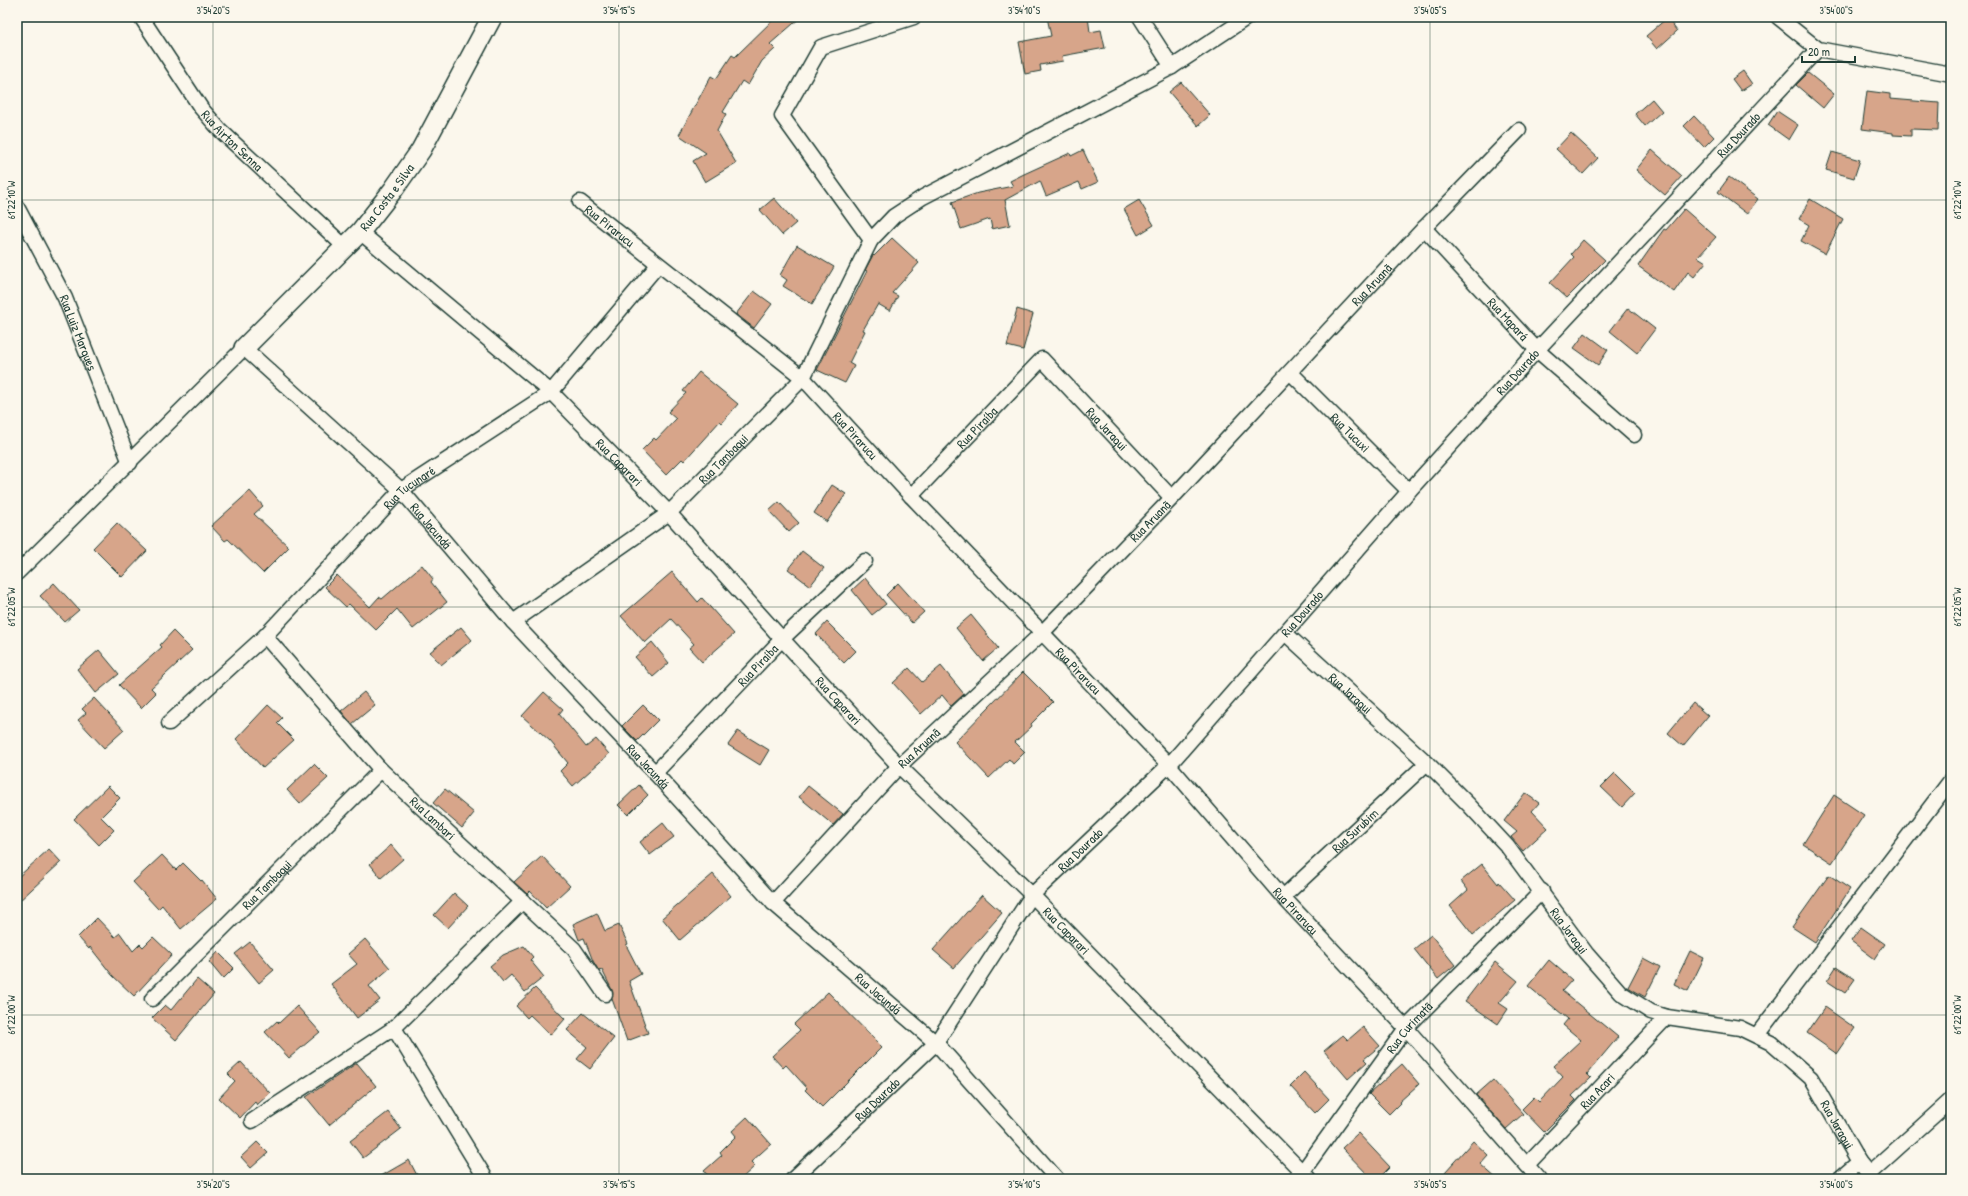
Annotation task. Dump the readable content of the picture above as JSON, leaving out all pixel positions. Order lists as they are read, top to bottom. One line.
{"streets":{"street":["Rua Dourado","Rua Airton Senna","Rua Costa e Silva","Rua Pirarucu","Rua Aruanã","Rua Mapará","Rua Luiz Marques","Rua Piraíba","Rua Jaraqui","Rua Tucuxi","Rua Tambaqui","Rua Caparari","Rua Tucunaré","Rua Jacundá","Rua Lambari","Rua Surubim","Rua Curimatã","Rua Acari"]},"crossings":[["Rua Dourado","Rua Pirarucu"],["Rua Dourado","Rua Mapará"],["Rua Dourado","Rua Jaraqui"],["Rua Dourado","Rua Tucuxi"],["Rua Dourado","Rua Caparari"],["Rua Dourado","Rua Jacundá"],["Rua Airton Senna","Rua Costa e Silva"],["Rua Costa e Silva","Rua Caparari"],["Rua Costa e Silva","Rua Jacundá"],["Rua Pirarucu","Rua Aruanã"],["Rua Pirarucu","Rua Piraíba"],["Rua Pirarucu","Rua Tambaqui"],["Rua Pirarucu","Rua Tucunaré"],["Rua Pirarucu","Rua Surubim"],["Rua Pirarucu","Rua Curimatã"],["Rua Pirarucu","Rua Acari"],["Rua Aruanã","Rua Mapará"],["Rua Aruanã","Rua Jaraqui"],["Rua Aruanã","Rua Tucuxi"],["Rua Aruanã","Rua Caparari"],["Rua Aruanã","Rua Jacundá"],["Rua Piraíba","Rua Jaraqui"],["Rua Piraíba","Rua Caparari"],["Rua Piraíba","Rua Jacundá"],["Rua Jaraqui","Rua Surubim"],["Rua Jaraqui","Rua Curimatã"],["Rua Jaraqui","Rua Acari"],["Rua Tambaqui","Rua Caparari"],["Rua Tambaqui","Rua Jacundá"],["Rua Tambaqui","Rua Lambari"],["Rua Caparari","Rua Tucunaré"],["Rua Caparari","Rua Curimatã"],["Rua Tucunaré","Rua Jacundá"],["Rua Tucunaré","Rua Lambari"]],"scale_bar":"20 m","coordinates":["3°54'20\"S","3°54'15\"S","3°54'10\"S","3°54'05\"S","3°54'00\"S","61°22'10\"W","61°22'05\"W","61°22'00\"W"]}
